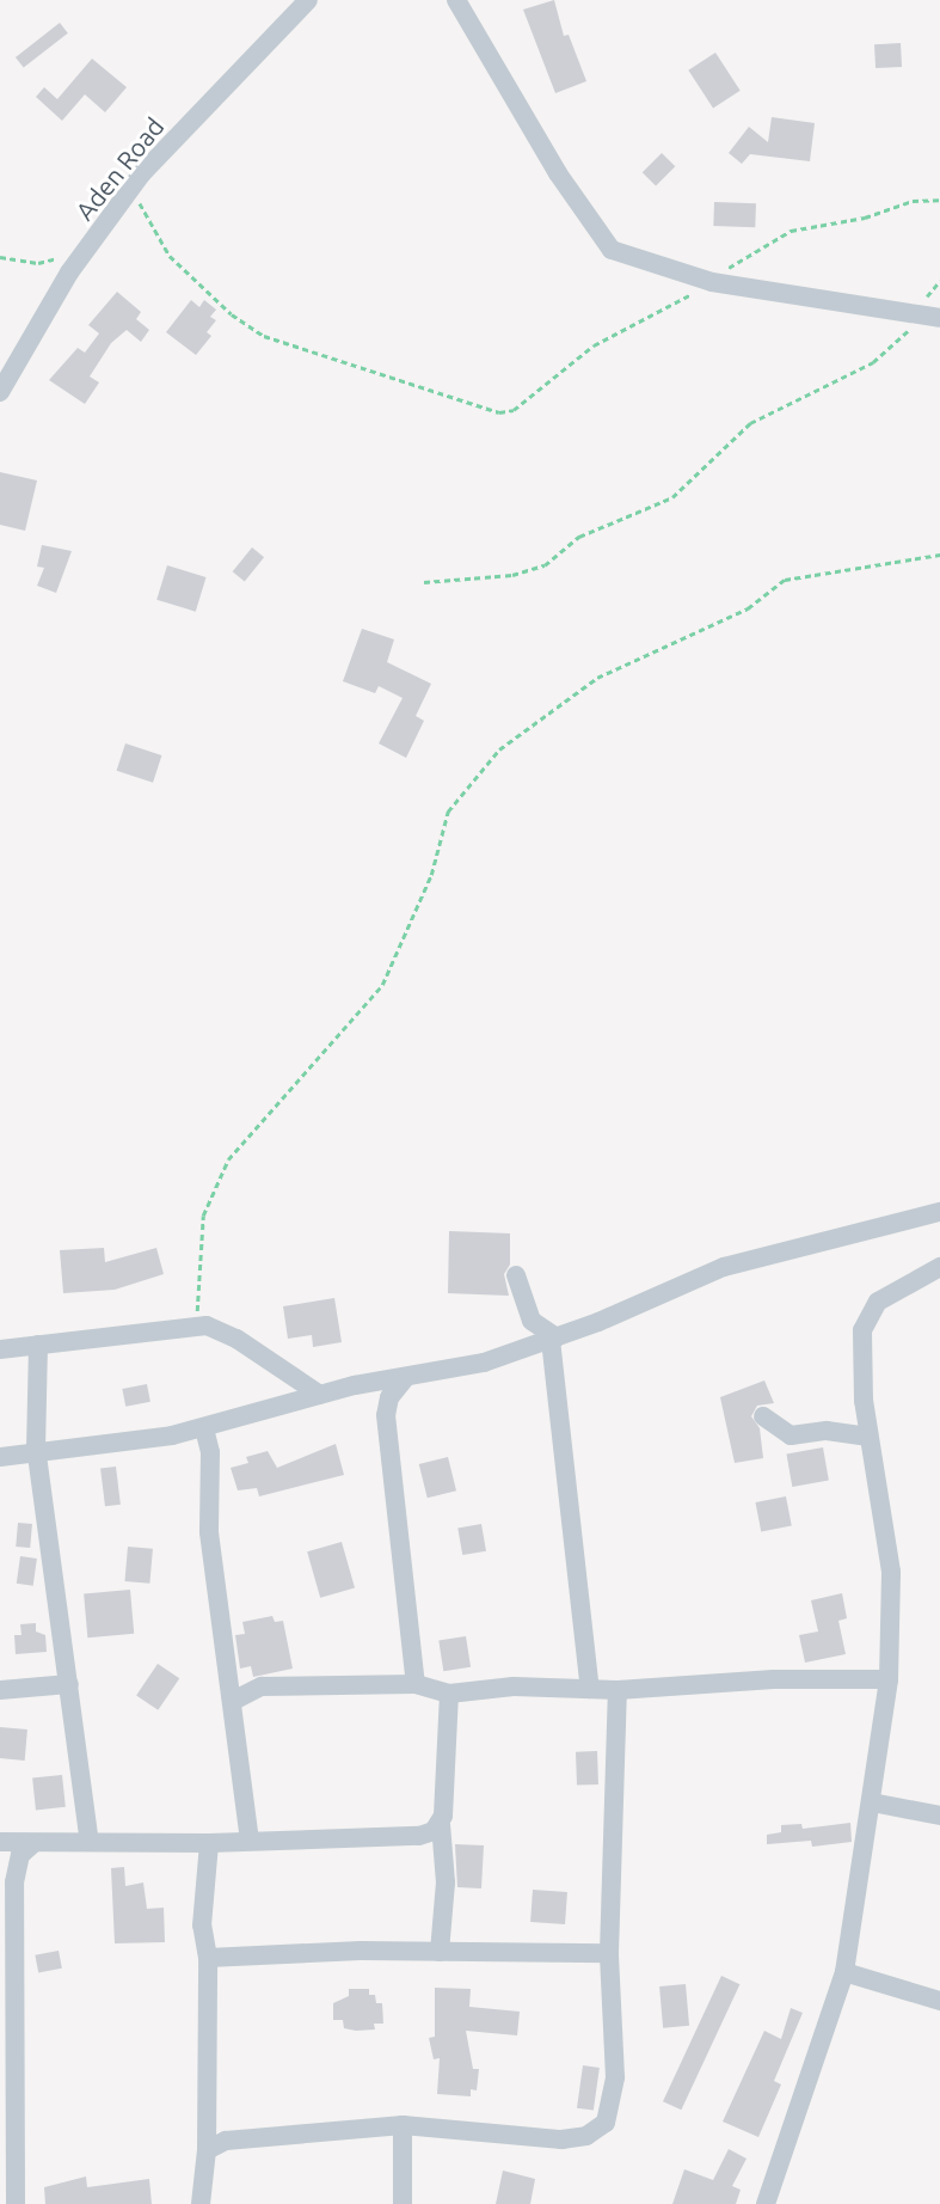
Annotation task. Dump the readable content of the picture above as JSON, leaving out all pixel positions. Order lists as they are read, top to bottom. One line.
{"streets":{"street":["Aden Road"]}}
